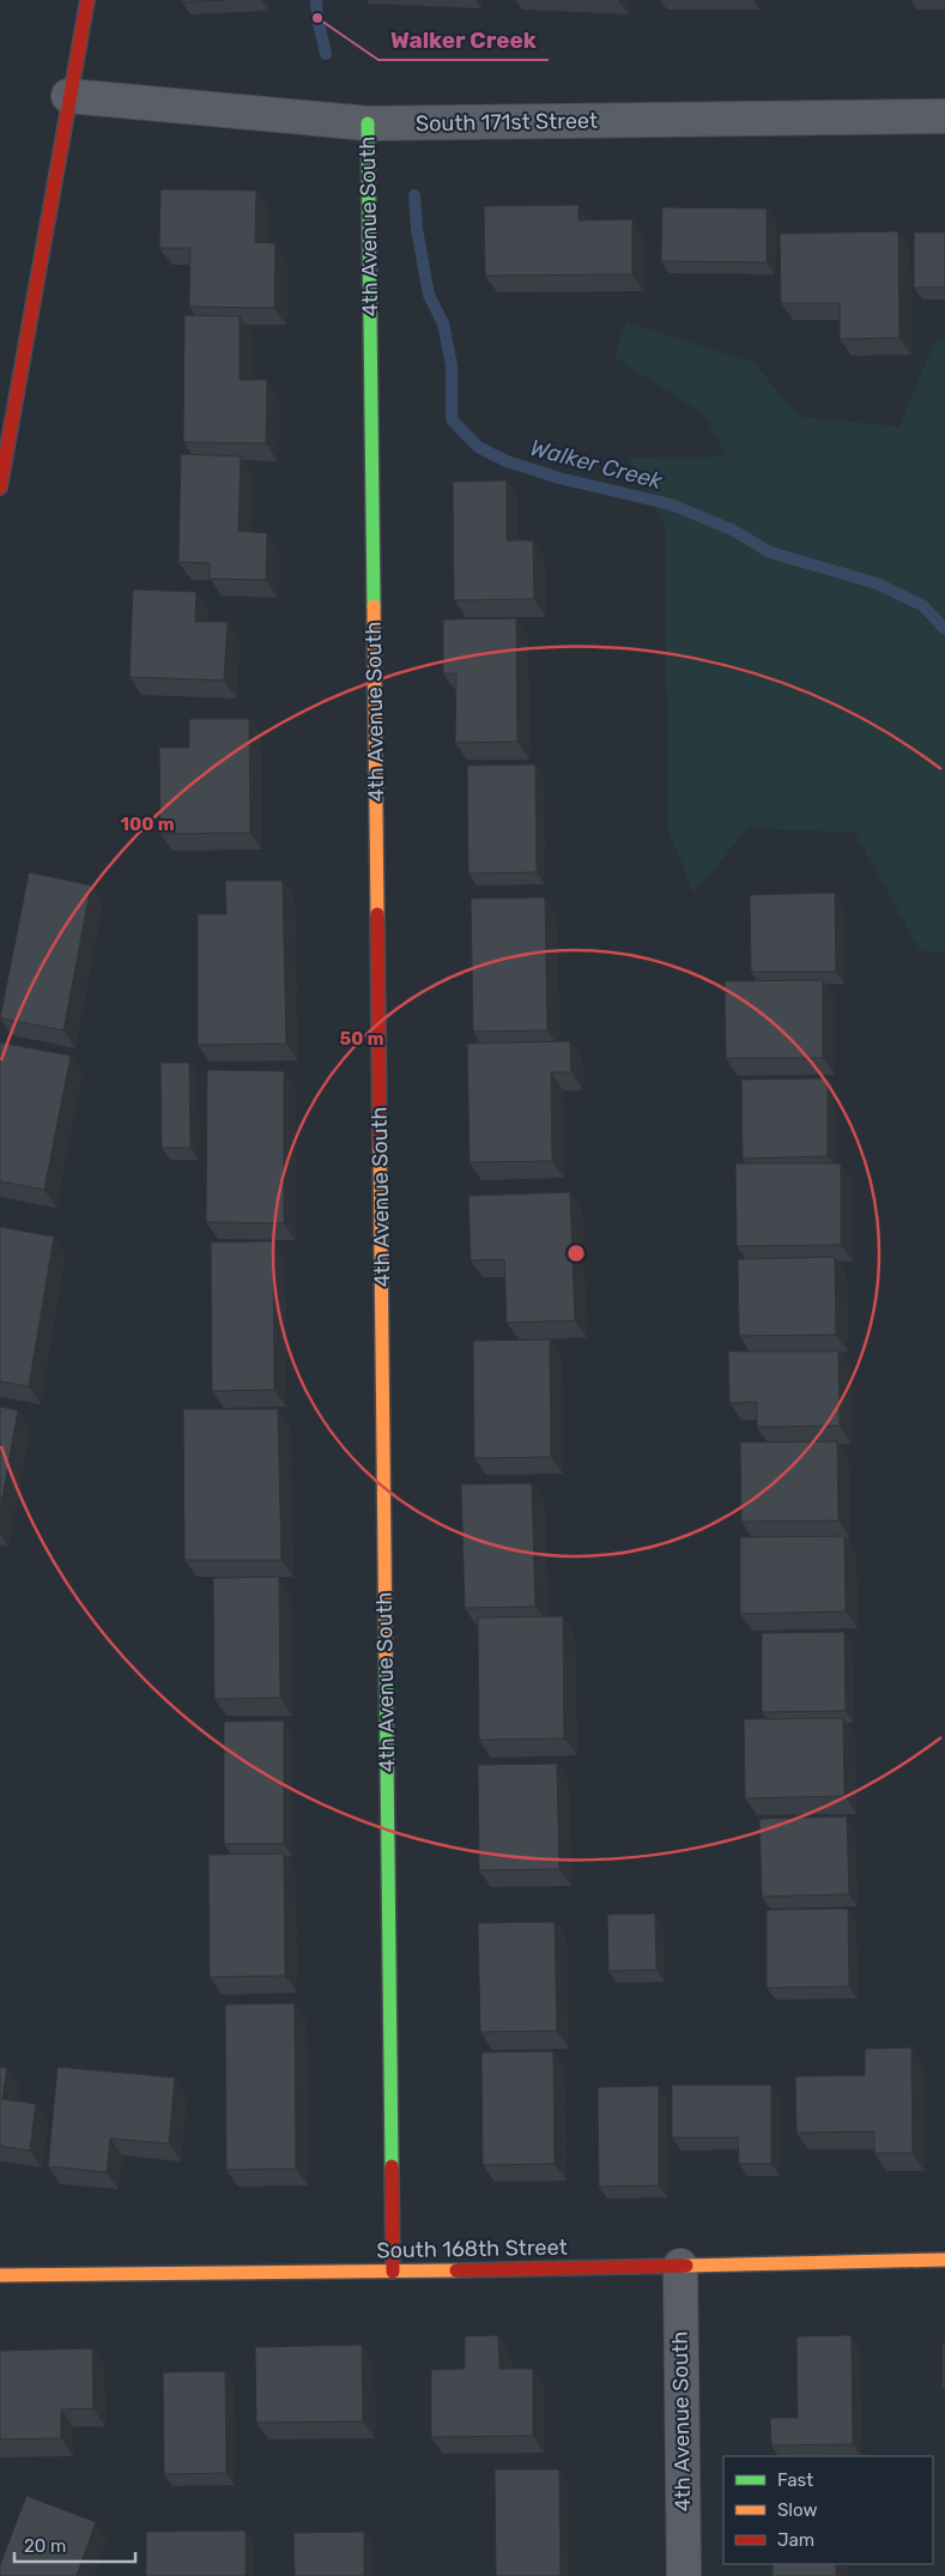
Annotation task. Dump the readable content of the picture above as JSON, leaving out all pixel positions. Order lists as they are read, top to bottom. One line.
{"streets":{"street":["South 171st Street","4th Avenue South","South 168th Street"]},"crossings":[["South 171st Street","4th Avenue South"],["4th Avenue South","South 168th Street"]],"water":["Walker Creek"],"places":["Walker Creek"],"legend":["Fast","Slow","Jam"],"scale_bar":"20 m","rings":["100 m","50 m"]}
